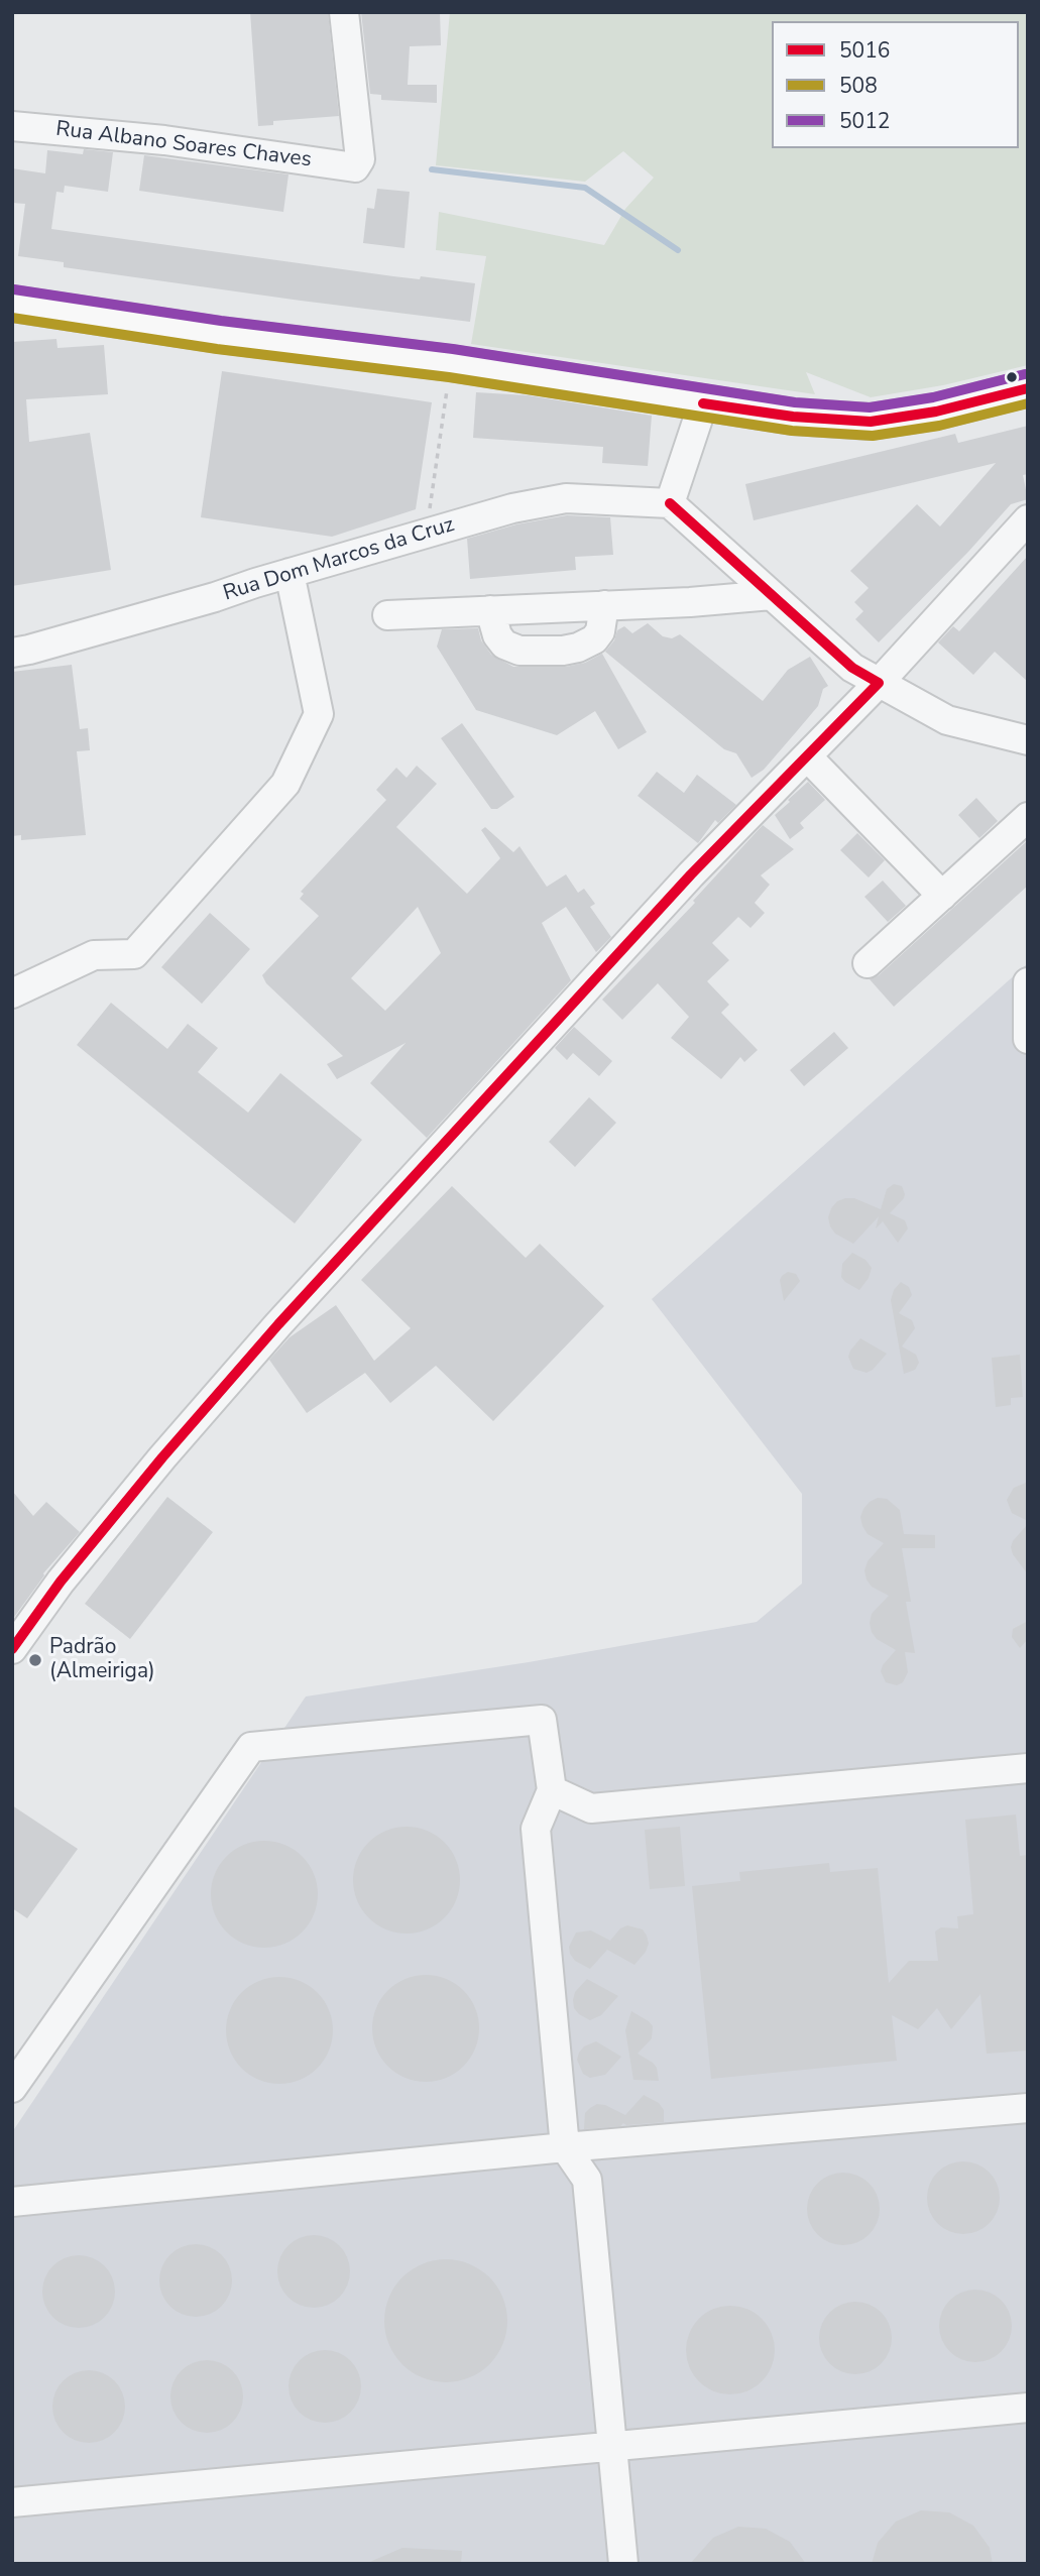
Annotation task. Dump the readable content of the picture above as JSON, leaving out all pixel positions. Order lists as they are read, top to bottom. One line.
{"streets":{"street":["Rua Albano Soares Chaves","Rua Dom Marcos da Cruz"]},"places":["Padrão (Almeiriga)"],"lines":["transit line 5012","transit line 508","transit line 5016"],"legend":["5016","508","5012"]}
